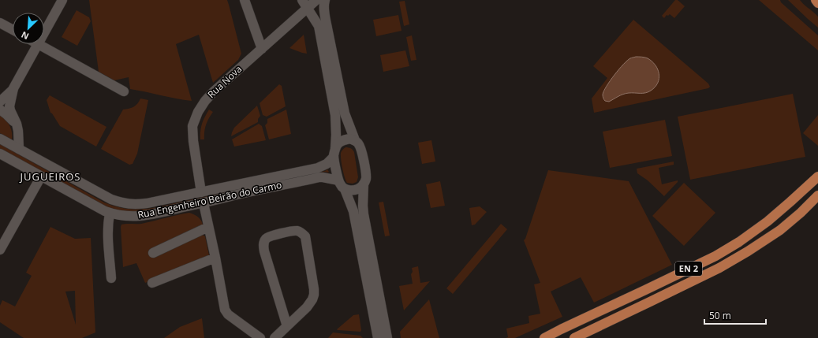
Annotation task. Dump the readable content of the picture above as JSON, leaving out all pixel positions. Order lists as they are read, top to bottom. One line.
{"streets":{"main road":["EN 2"],"street":["Rua Nova","Rua Engenheiro Beirão do Carmo"]},"crossings":[["Rua Nova","Rua Engenheiro Beirão do Carmo"]],"districts":["JUGUEIROS"],"scale_bar":"50 m","north":"bottom left"}
